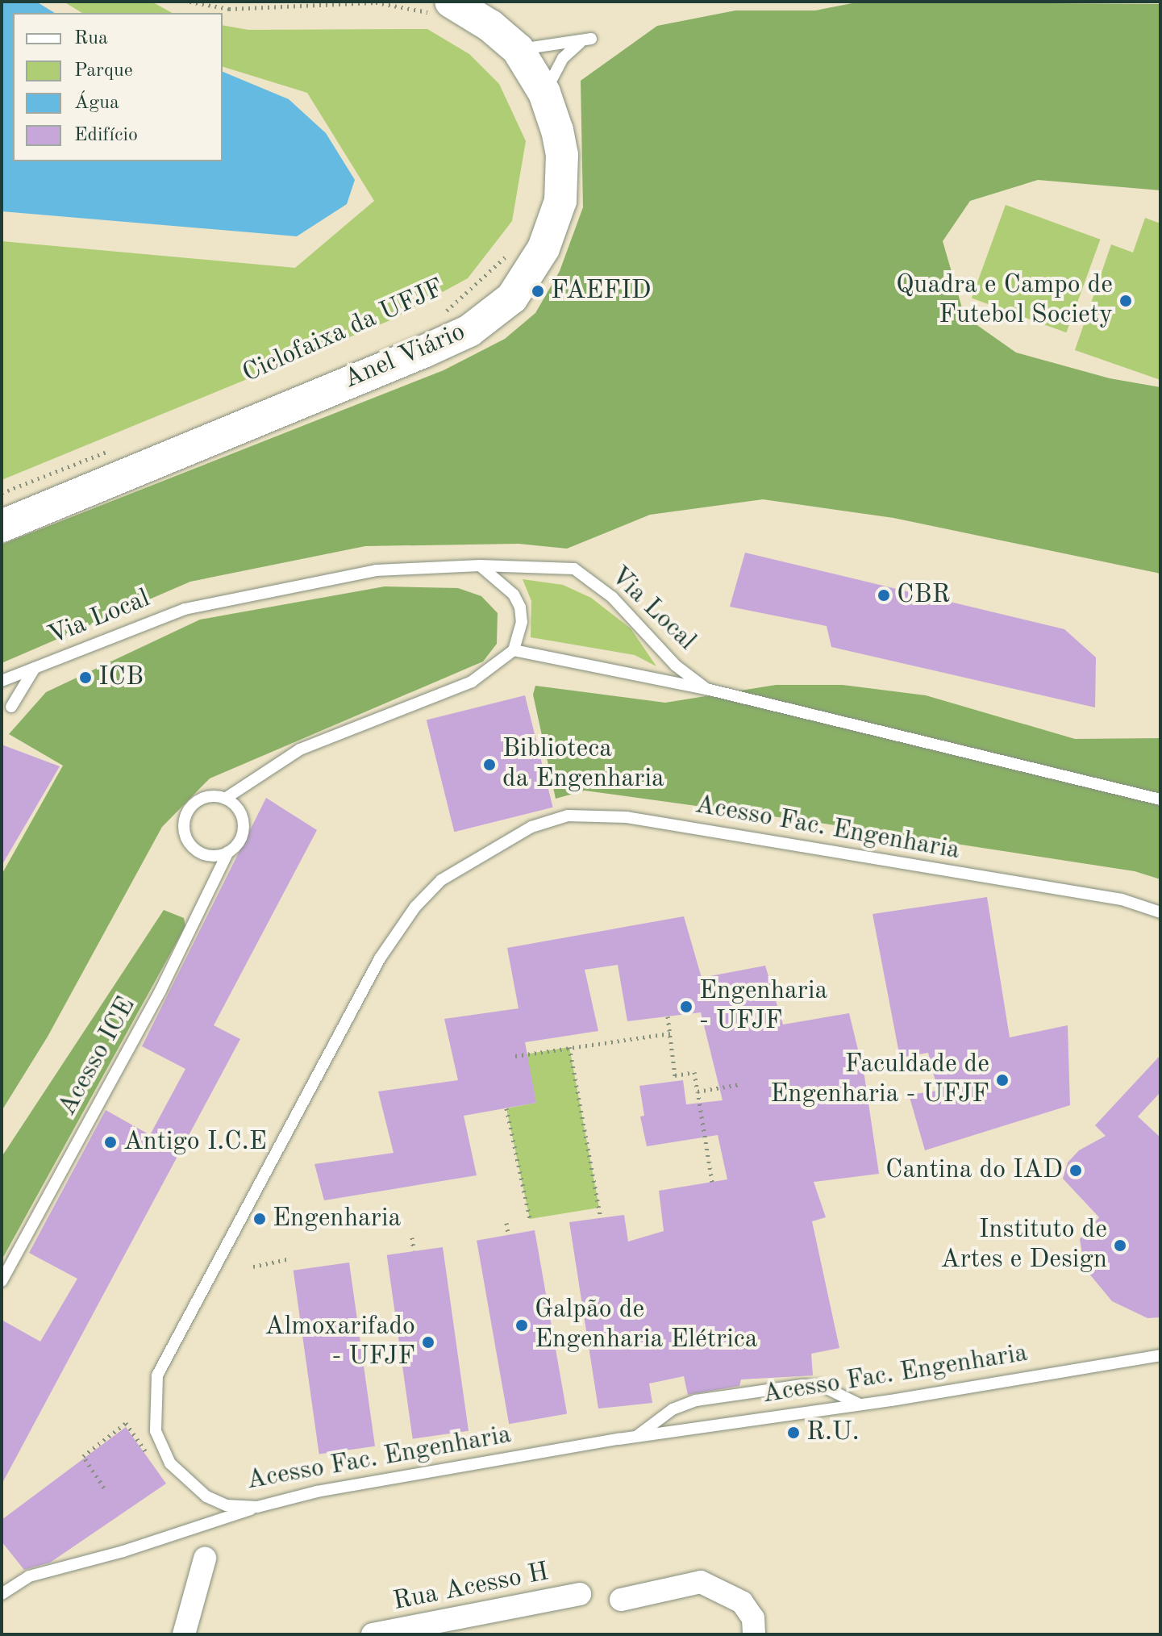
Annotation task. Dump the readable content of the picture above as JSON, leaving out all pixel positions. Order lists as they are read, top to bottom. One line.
{"streets":{"main road":["Anel Viário"],"street":["Rua Acesso H"],"lane":["Via Local","Acesso Fac. Engenharia","Acesso ICE"],"path":["Ciclofaixa da UFJF"]},"places":["FAEFID","Quadra e Campo de Futebol Society","CBR","ICB","Biblioteca da Engenharia","Engenharia - UFJF","Faculdade de Engenharia - UFJF","Antigo I.C.E","Cantina do IAD","Engenharia","Instituto de Artes e Design","Galpão de Engenharia Elétrica","Almoxarifado - UFJF","R.U."],"legend":["Rua","Parque","Água","Edifício"]}
